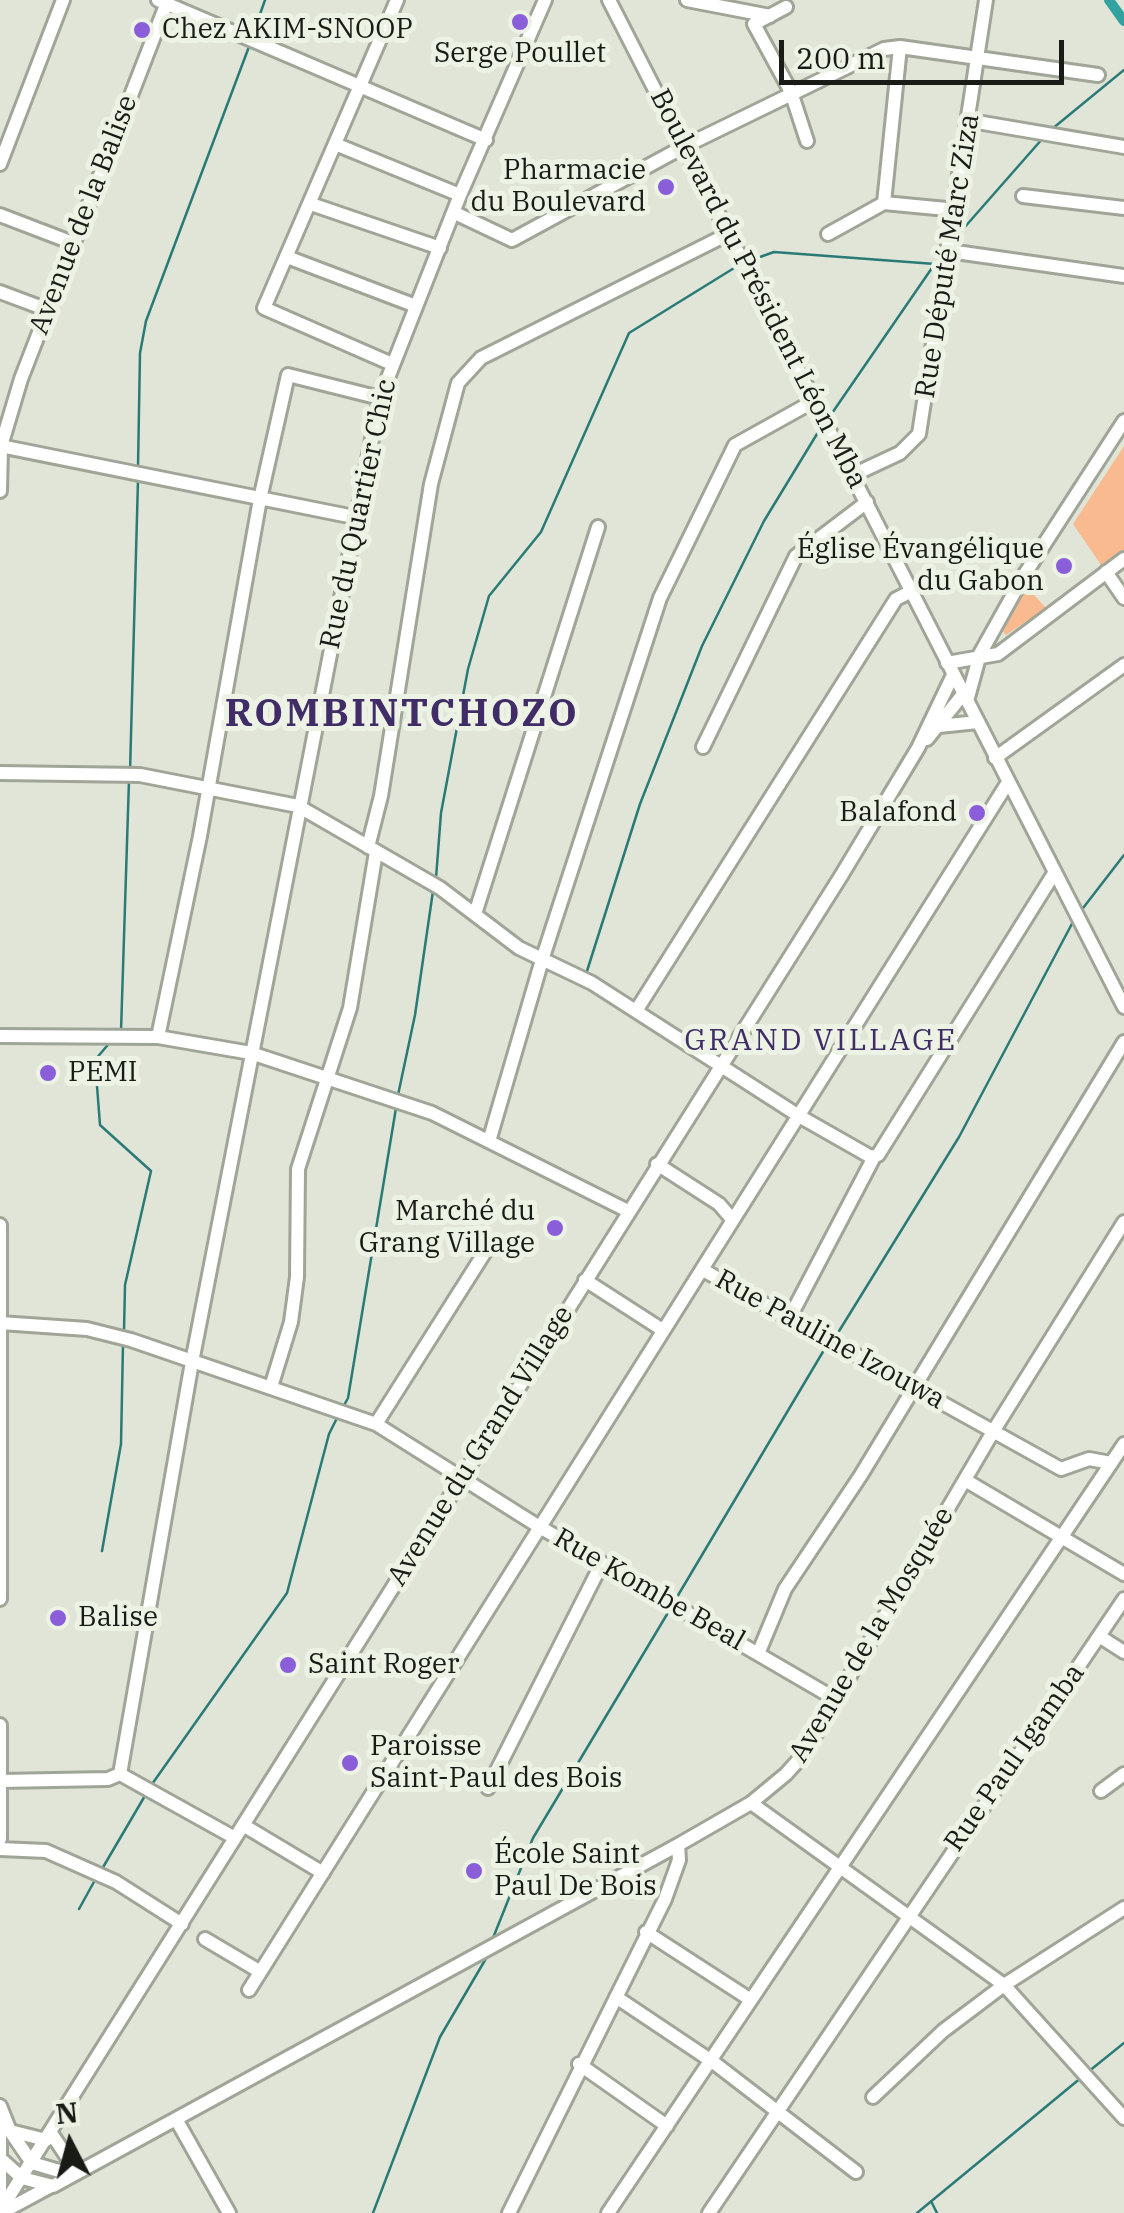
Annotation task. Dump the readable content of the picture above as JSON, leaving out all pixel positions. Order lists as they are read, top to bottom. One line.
{"streets":{"street":["Avenue de la Balise","Rue Député Marc Ziza","Boulevard du Président Léon Mba","Rue du Quartier Chic","Rue Pauline Izouwa","Avenue du Grand Village","Rue Kombe Beal","Avenue de la Mosquée","Rue Paul Igamba"]},"crossings":[["Rue Député Marc Ziza","Boulevard du Président Léon Mba"],["Boulevard du Président Léon Mba","Avenue du Grand Village"],["Rue du Quartier Chic","Rue Kombe Beal"],["Rue Pauline Izouwa","Rue Kombe Beal"],["Rue Pauline Izouwa","Avenue de la Mosquée"],["Avenue du Grand Village","Rue Kombe Beal"],["Avenue du Grand Village","Avenue de la Mosquée"],["Rue Kombe Beal","Avenue de la Mosquée"]],"districts":["ROMBINTCHOZO","GRAND VILLAGE"],"places":["Serge Poullet","Chez AKIM-SNOOP","Pharmacie du Boulevard","Église Évangélique du Gabon","Balafond","PEMI","Marché du Grang Village","Balise","Saint Roger","Paroisse Saint-Paul des Bois","École Saint Paul De Bois"],"scale_bar":"200 m","north":"top"}
